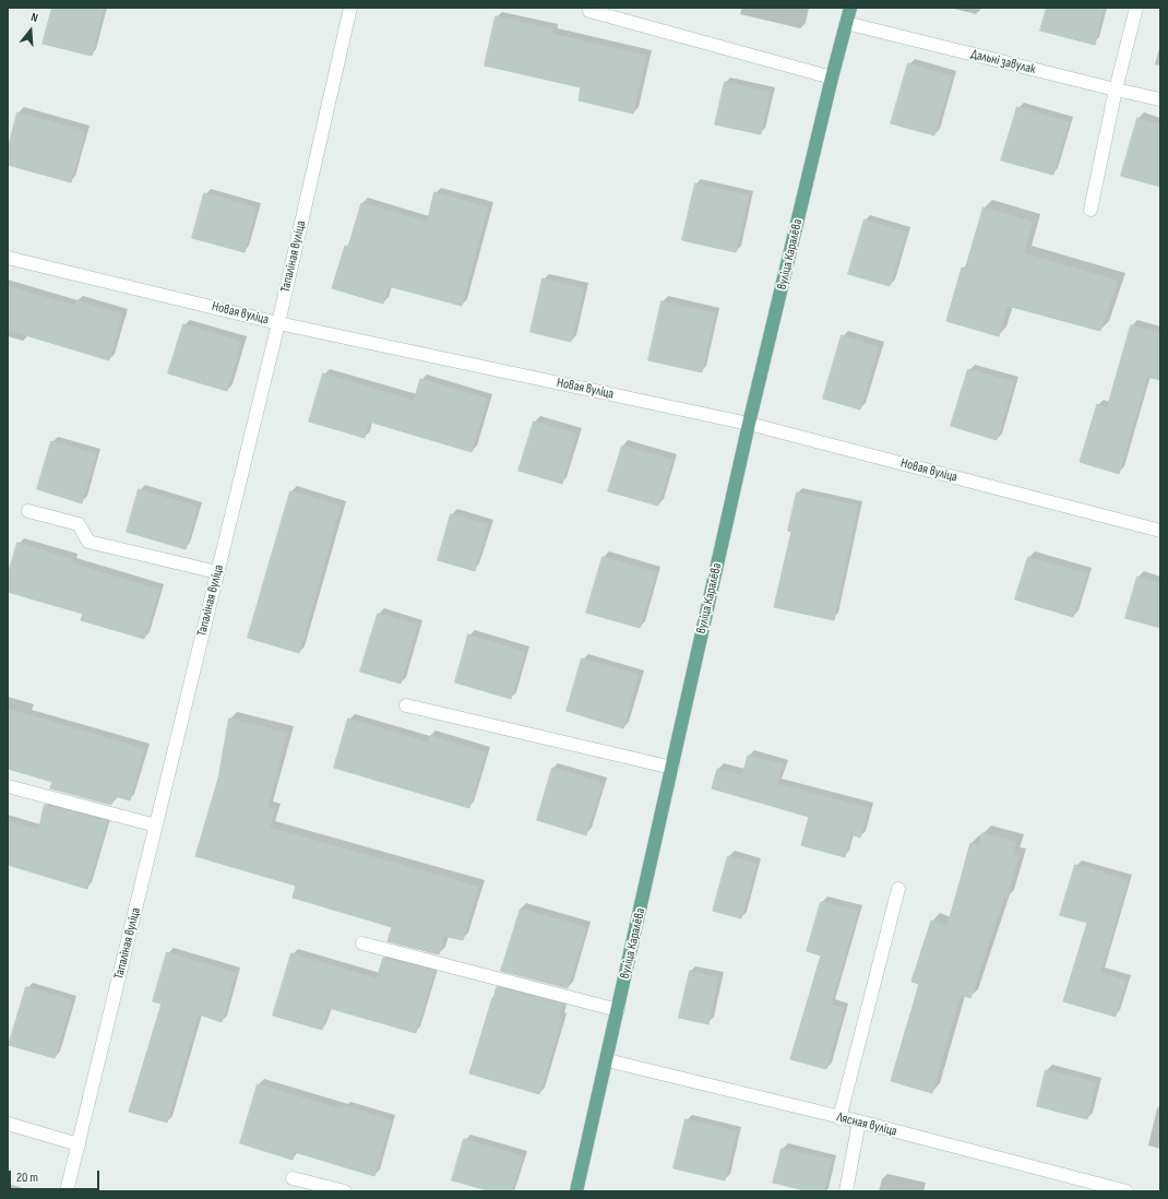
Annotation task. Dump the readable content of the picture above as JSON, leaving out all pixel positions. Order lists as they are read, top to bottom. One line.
{"streets":{"main road":["вуліца Каралёва"],"street":["Дальні завулак","Тапаліная вуліца","Новая вуліца","Лясная вуліца"]},"crossings":[["Дальні завулак","вуліца Каралёва"],["вуліца Каралёва","Новая вуліца"],["вуліца Каралёва","Лясная вуліца"],["Тапаліная вуліца","Новая вуліца"]],"scale_bar":"20 m","north":"top"}
